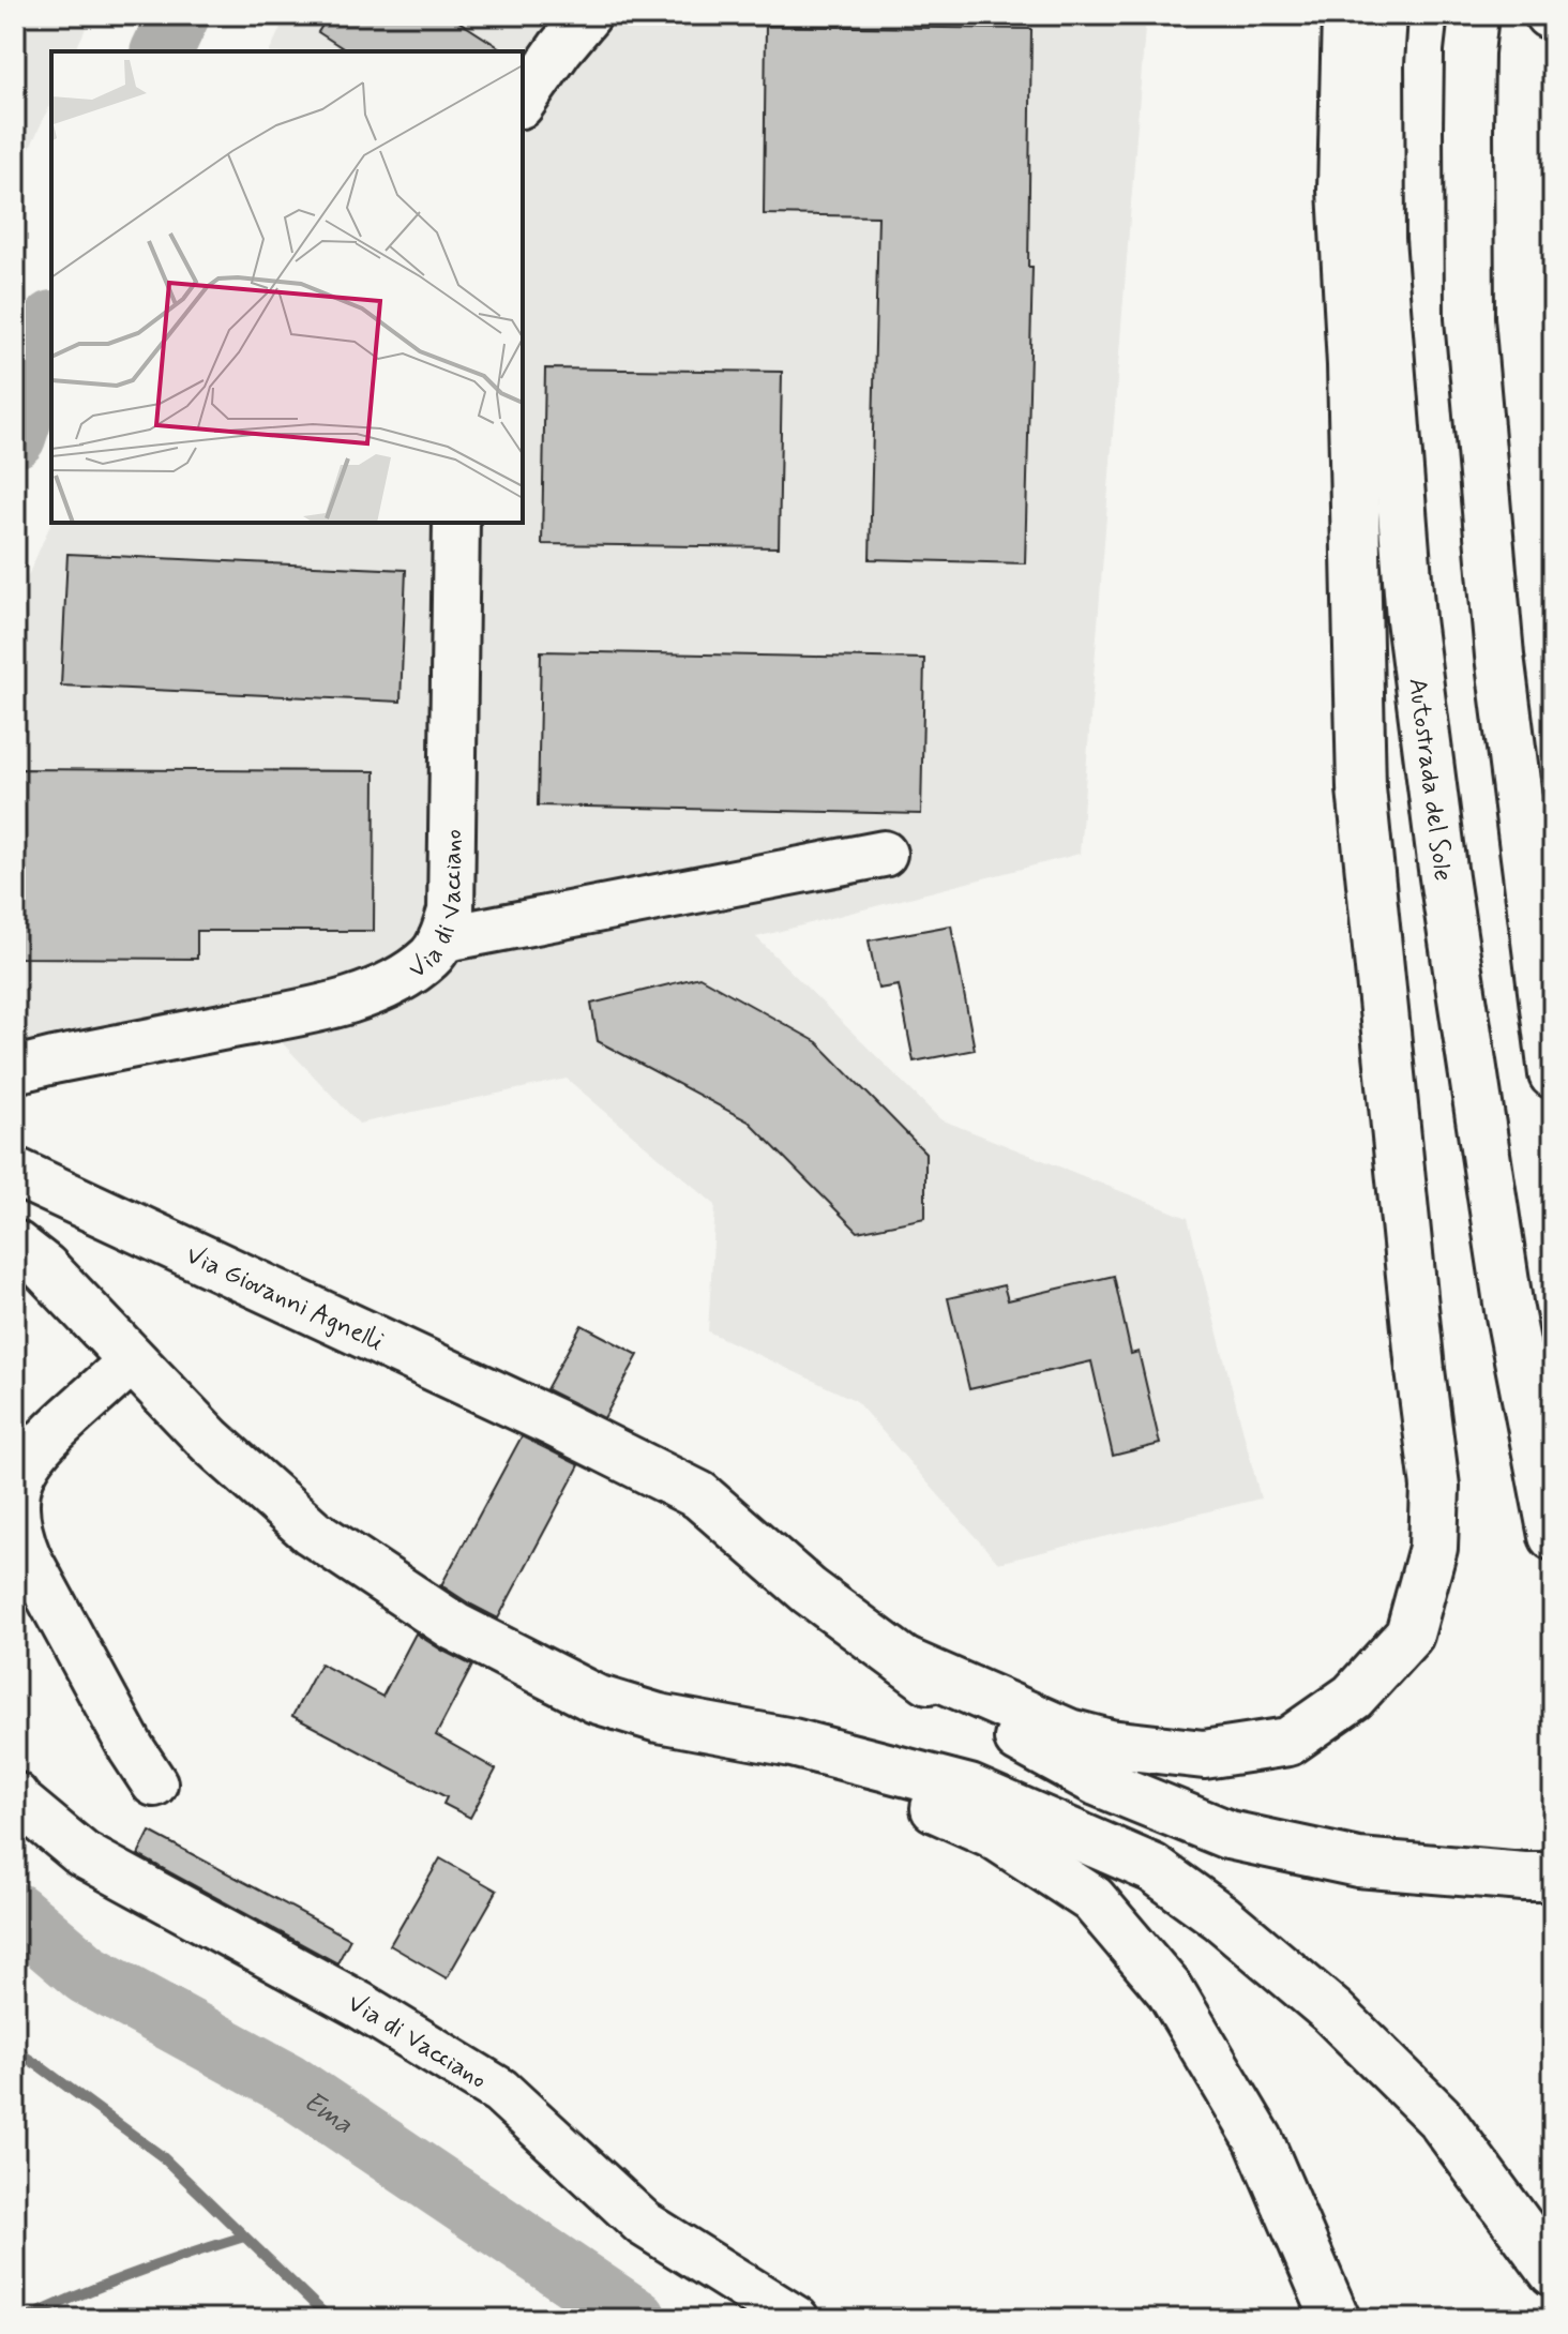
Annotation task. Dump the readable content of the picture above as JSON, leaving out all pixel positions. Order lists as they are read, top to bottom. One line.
{"streets":{"highway":["Autostrada del Sole","Via Giovanni Agnelli"],"street":["Via di Vacciano"]},"water":["Ema"]}
